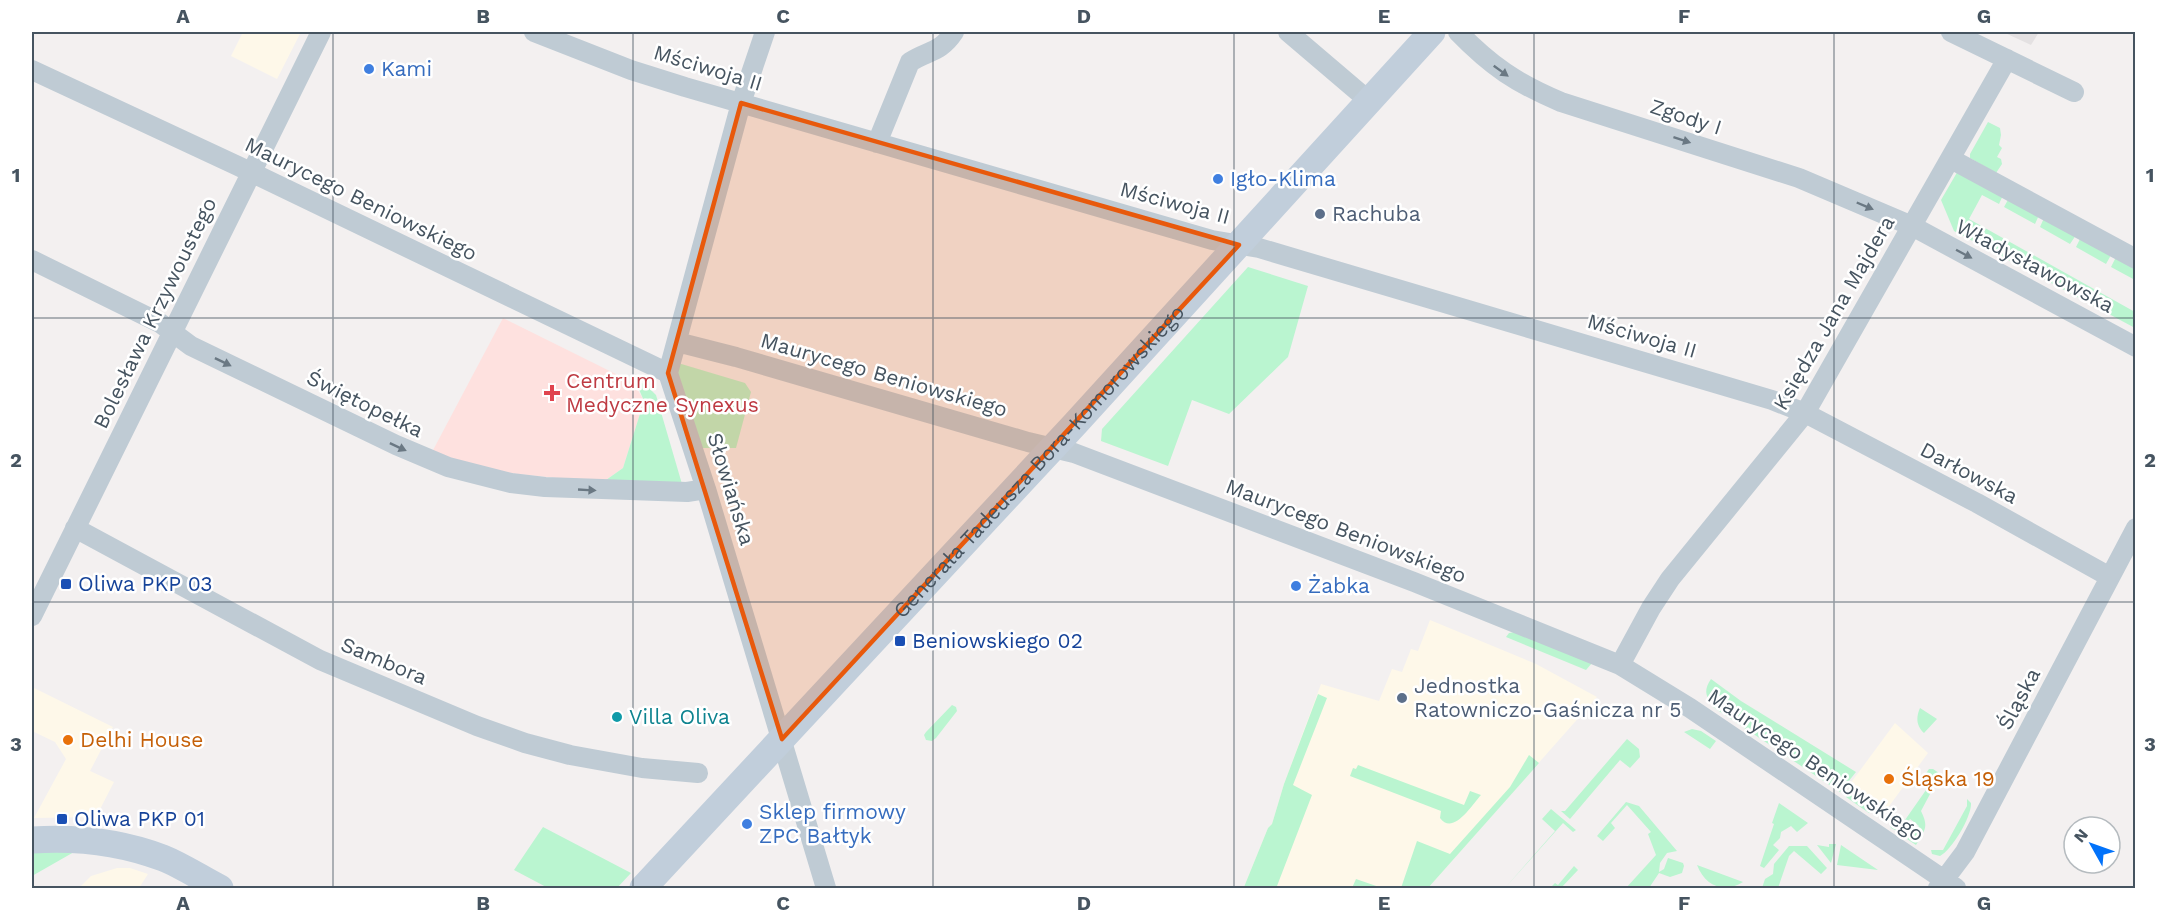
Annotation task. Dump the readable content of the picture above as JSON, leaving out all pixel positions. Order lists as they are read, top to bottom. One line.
{"streets":{"street":["Mściwoja II","Zgody I","Maurycego Beniowskiego","Władysławowska","Bolesława Krzywoustego","Księdza Jana Majdera","Świętopełka","Generała Tadeusza Bora-Komorowskiego","Darłowska","Słowiańska","Sambora","Śląska"]},"crossings":[["Mściwoja II","Księdza Jana Majdera"],["Mściwoja II","Generała Tadeusza Bora-Komorowskiego"],["Mściwoja II","Darłowska"],["Zgody I","Władysławowska"],["Zgody I","Księdza Jana Majdera"],["Maurycego Beniowskiego","Bolesława Krzywoustego"],["Maurycego Beniowskiego","Księdza Jana Majdera"],["Maurycego Beniowskiego","Generała Tadeusza Bora-Komorowskiego"],["Maurycego Beniowskiego","Słowiańska"],["Maurycego Beniowskiego","Śląska"],["Władysławowska","Księdza Jana Majdera"],["Bolesława Krzywoustego","Świętopełka"],["Bolesława Krzywoustego","Sambora"],["Księdza Jana Majdera","Darłowska"],["Świętopełka","Słowiańska"],["Generała Tadeusza Bora-Komorowskiego","Słowiańska"],["Darłowska","Śląska"]],"one_way":["Zgody I","Świętopełka"],"places":{"other":["Kami","Igło-Klima","Rachuba","Żabka","Jednostka Ratowniczo-Gaśnicza nr 5","Villa Oliva","Delhi House","Śląska 19","Sklep firmowy ZPC Bałtyk"],"health":["Centrum Medyczne Synexus"],"transit":["Oliwa PKP 03","Beniowskiego 02","Oliwa PKP 01"]},"north":"top left","grid":{"columns":["A","B","C","D","E","F","G"],"rows":["1","2","3"]}}
